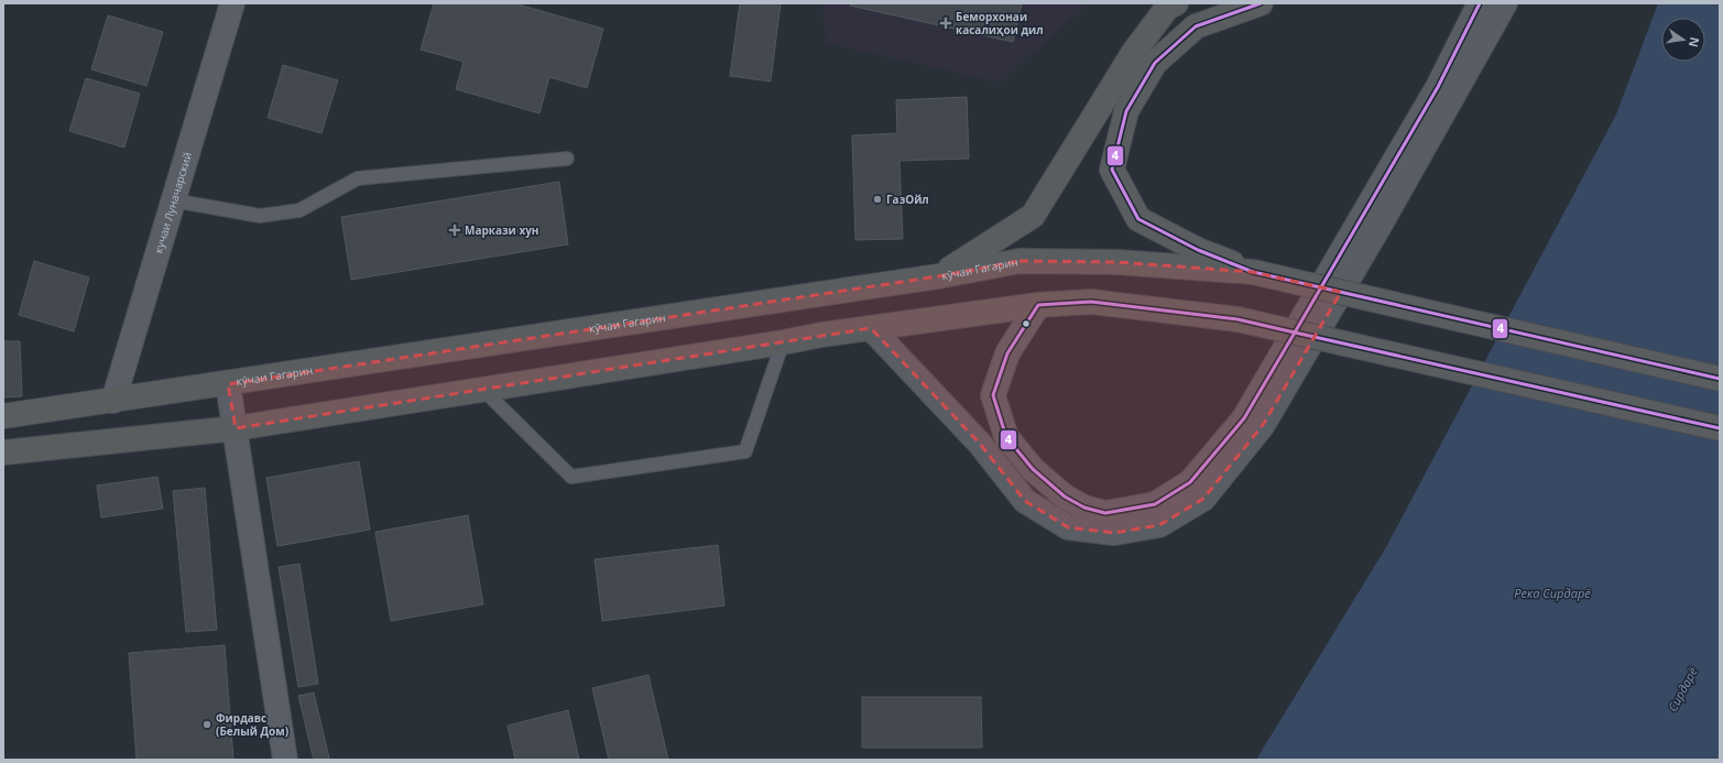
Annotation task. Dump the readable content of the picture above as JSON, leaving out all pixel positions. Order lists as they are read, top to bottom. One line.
{"streets":{"highway":["кӯчаи Гагарин"],"street":["кучаи Луначарский"]},"crossings":[["кучаи Луначарский","кӯчаи Гагарин"]],"water":["Река Сирдарё","Сирдарё"],"places":{"health":["Беморхонаи касалиҳои дил","Маркази хун"],"other":["ГазОйл","Фирдавс (Белый Дом)"]},"lines":["transit line 4"],"north":"right"}
